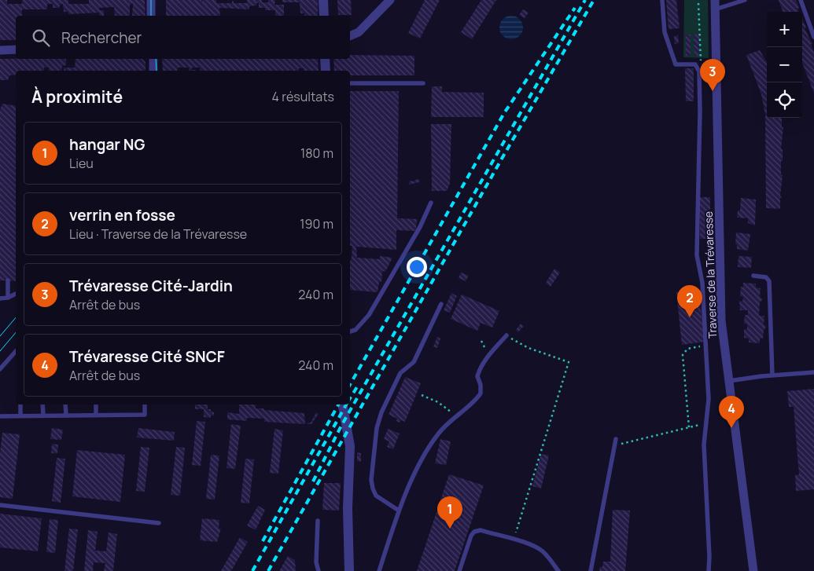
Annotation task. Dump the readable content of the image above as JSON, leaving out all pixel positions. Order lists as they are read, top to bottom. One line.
{"streets":{"street":["Traverse de la Trévaresse"]},"page":{"map_buttons":["+","−"],"search":"Rechercher","pins":["3","2","4","1"],"heading":["À proximité","4 résultats"],"list":[{"mark":"1","name":"hangar NG","note":"Lieu","value":"180 m"},{"mark":"2","name":"verrin en fosse","note":"Lieu · Traverse de la Trévaresse","value":"190 m"},{"mark":"3","name":"Trévaresse Cité-Jardin","note":"Arrêt de bus","value":"240 m"},{"mark":"4","name":"Trévaresse Cité SNCF","note":"Arrêt de bus","value":"240 m"}]}}
